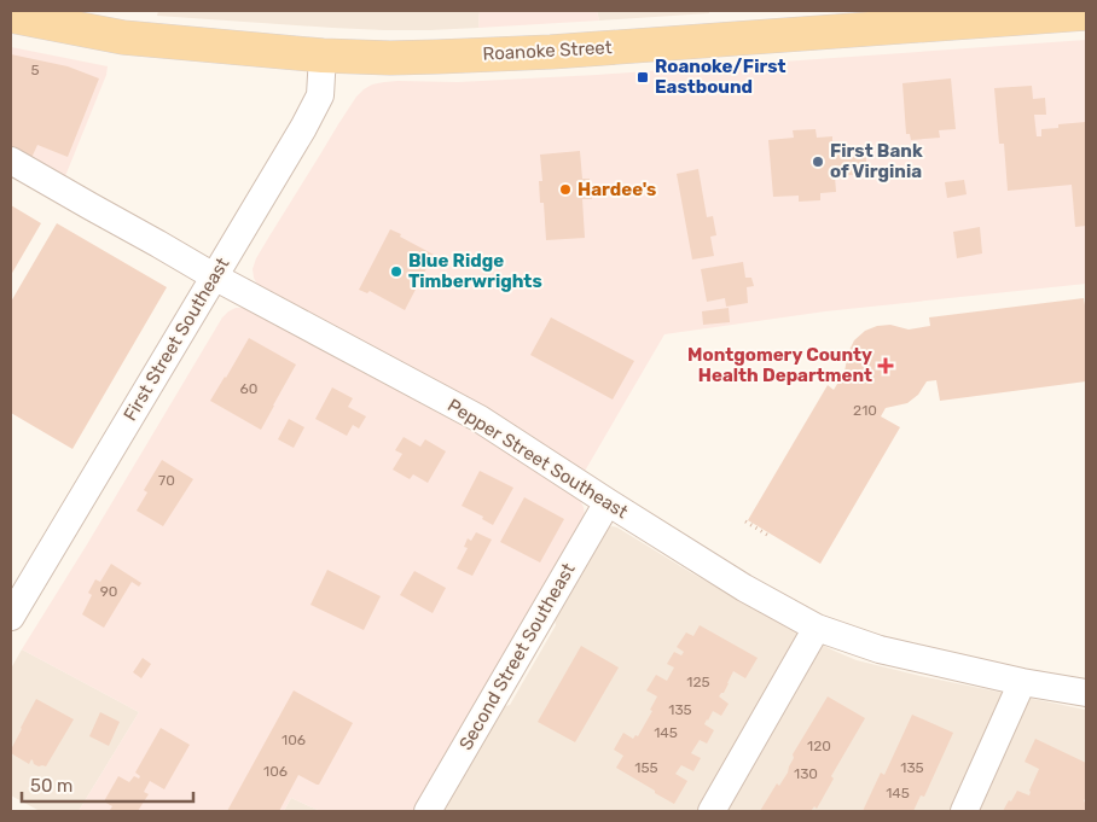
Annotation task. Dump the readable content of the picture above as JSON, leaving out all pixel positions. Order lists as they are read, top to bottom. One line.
{"streets":{"main road":["Roanoke Street"],"street":["First Street Southeast","Pepper Street Southeast","Second Street Southeast"]},"crossings":[["Roanoke Street","First Street Southeast"],["First Street Southeast","Pepper Street Southeast"],["Pepper Street Southeast","Second Street Southeast"]],"places":{"transit":["Roanoke/First Eastbound"],"other":["First Bank of Virginia","Hardee's","Blue Ridge Timberwrights"],"health":["Montgomery County Health Department"]},"house_numbers":["5","60","210","70","90","125","135","145","106","120","155","135","106","130","145"],"scale_bar":"50 m"}
